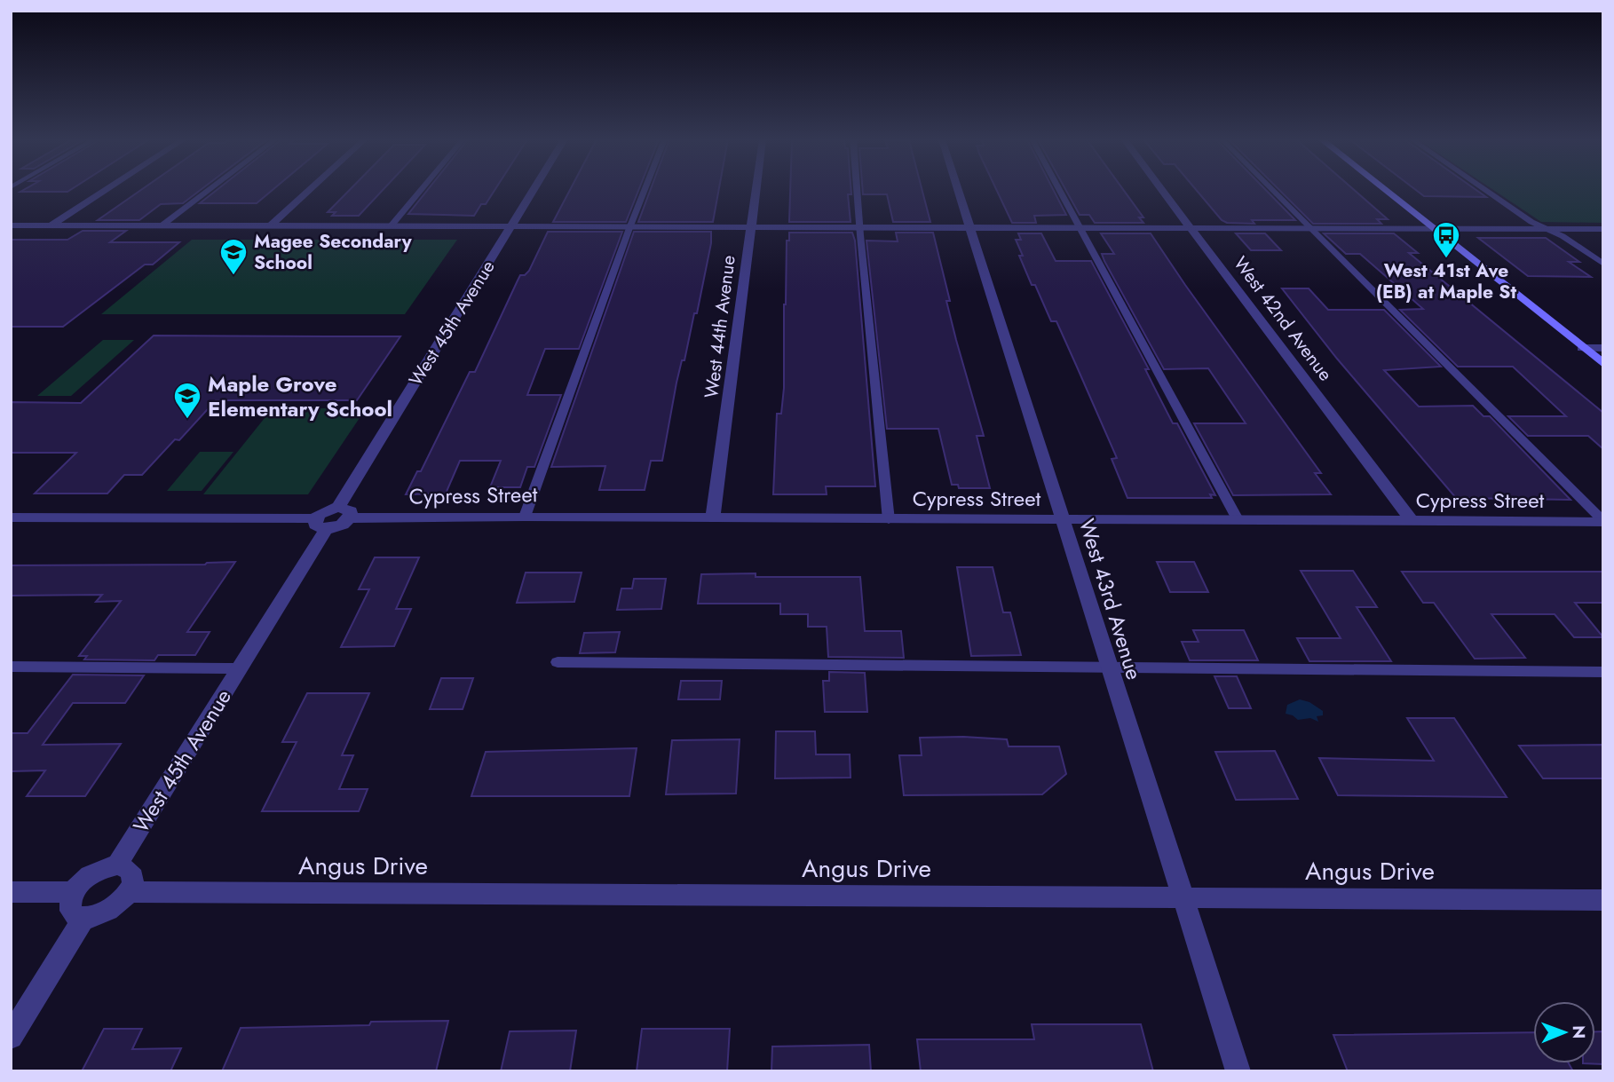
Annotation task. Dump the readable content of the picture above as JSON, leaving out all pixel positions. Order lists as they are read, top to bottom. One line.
{"streets":{"street":["West 42nd Avenue","West 45th Avenue","West 44th Avenue","Cypress Street","West 43rd Avenue","Angus Drive"]},"crossings":[["West 42nd Avenue","Cypress Street"],["West 44th Avenue","Cypress Street"],["Cypress Street","West 43rd Avenue"],["West 43rd Avenue","Angus Drive"]],"places":{"bus stop":["West 41st Ave (EB) at Maple St"],"school or university":["Magee Secondary School","Maple Grove Elementary School"]},"north":"right"}
